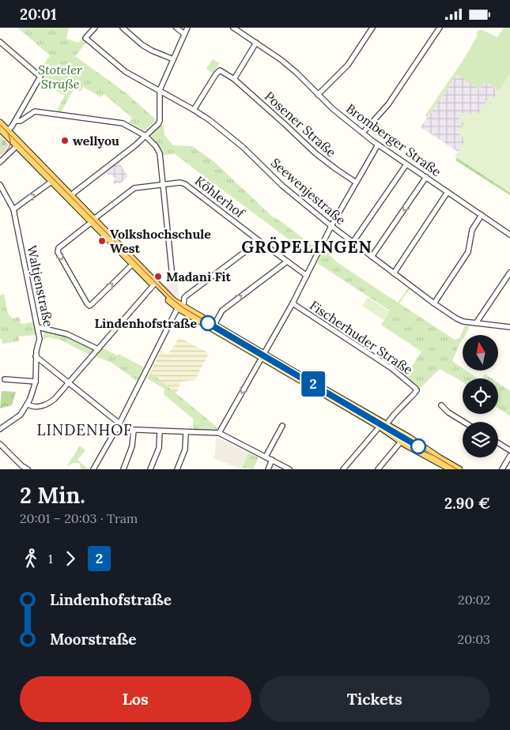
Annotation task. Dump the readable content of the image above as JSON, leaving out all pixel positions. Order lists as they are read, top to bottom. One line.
{"streets":{"street":["Posener Straße","Bromberger Straße","Seewenjestraße","Köhlerhof","Waltjenstraße","Fischerhuder Straße"]},"crossings":[["Posener Straße","Seewenjestraße"]],"districts":["GRÖPELINGEN","LINDENHOF"],"parks":["Stoteler Straße"],"places":["wellyou","Volkshochschule West","Madani Fit","Lindenhofstraße"],"lines":["tram line 2"],"north":"top","page":{"status":"20:01","on_map":"2","heading":["2 Min.","20:01 – 20:03 · Tram","2.90 €"],"legs":["1","2"],"list":[{"name":"Lindenhofstraße","value":"20:02"},{"name":"Moorstraße","value":"20:03"}],"buttons":["Los","Tickets"]}}
